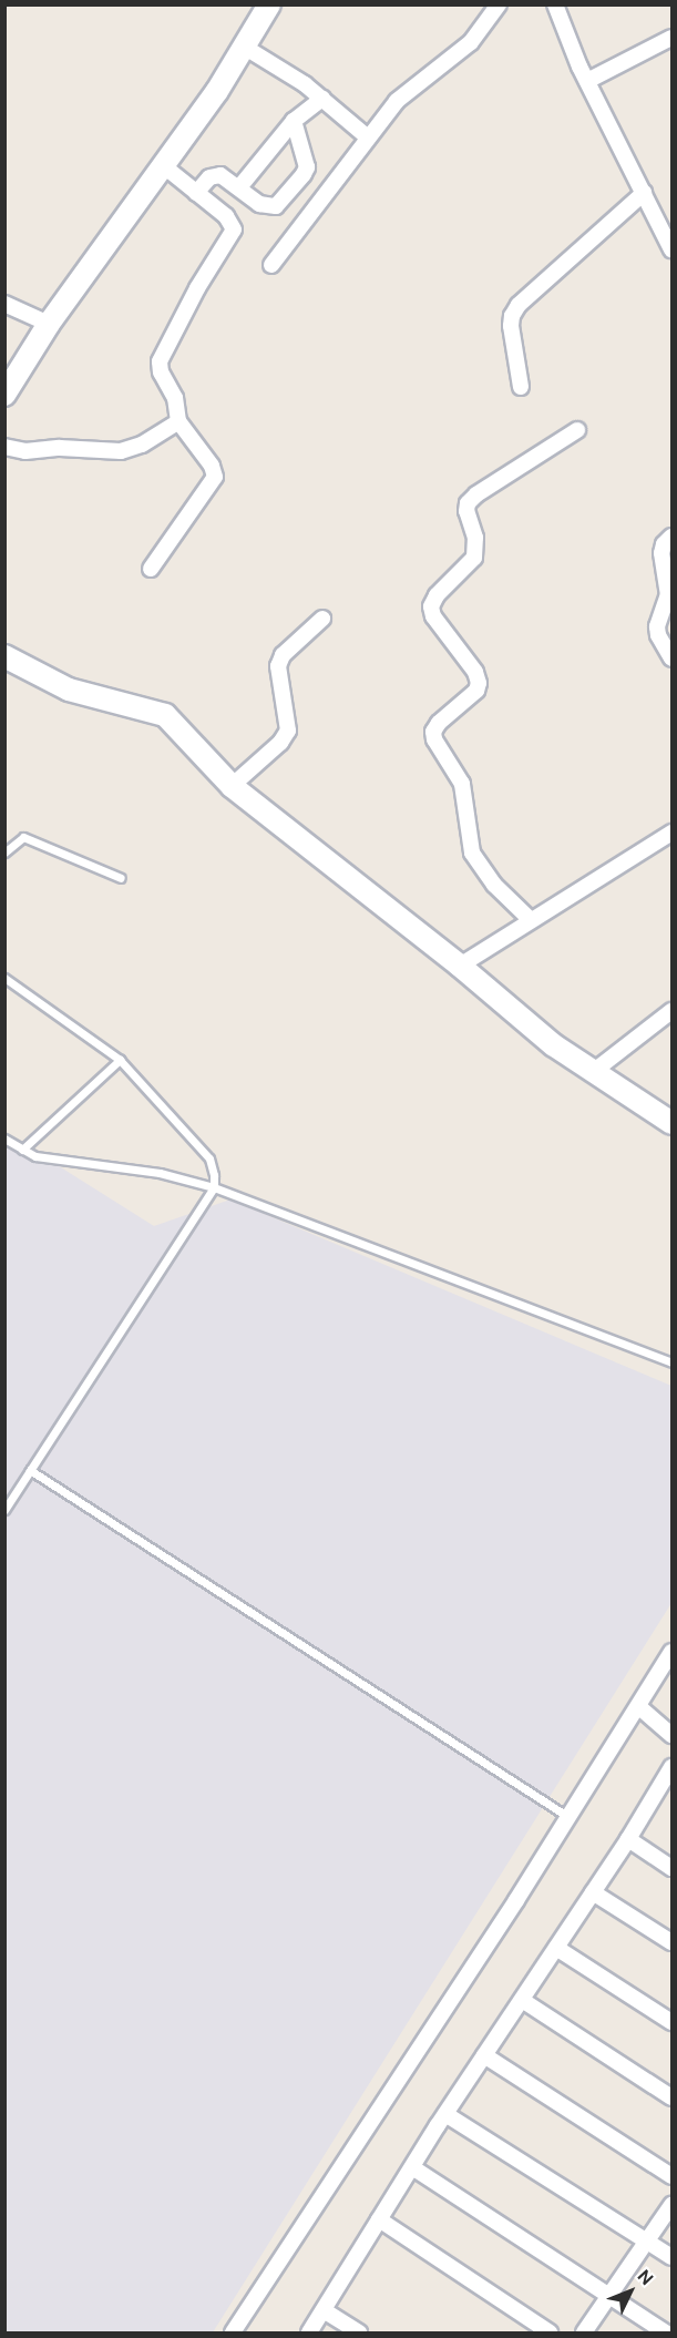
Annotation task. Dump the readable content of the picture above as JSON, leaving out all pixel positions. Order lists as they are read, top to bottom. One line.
{"north":"top right"}
